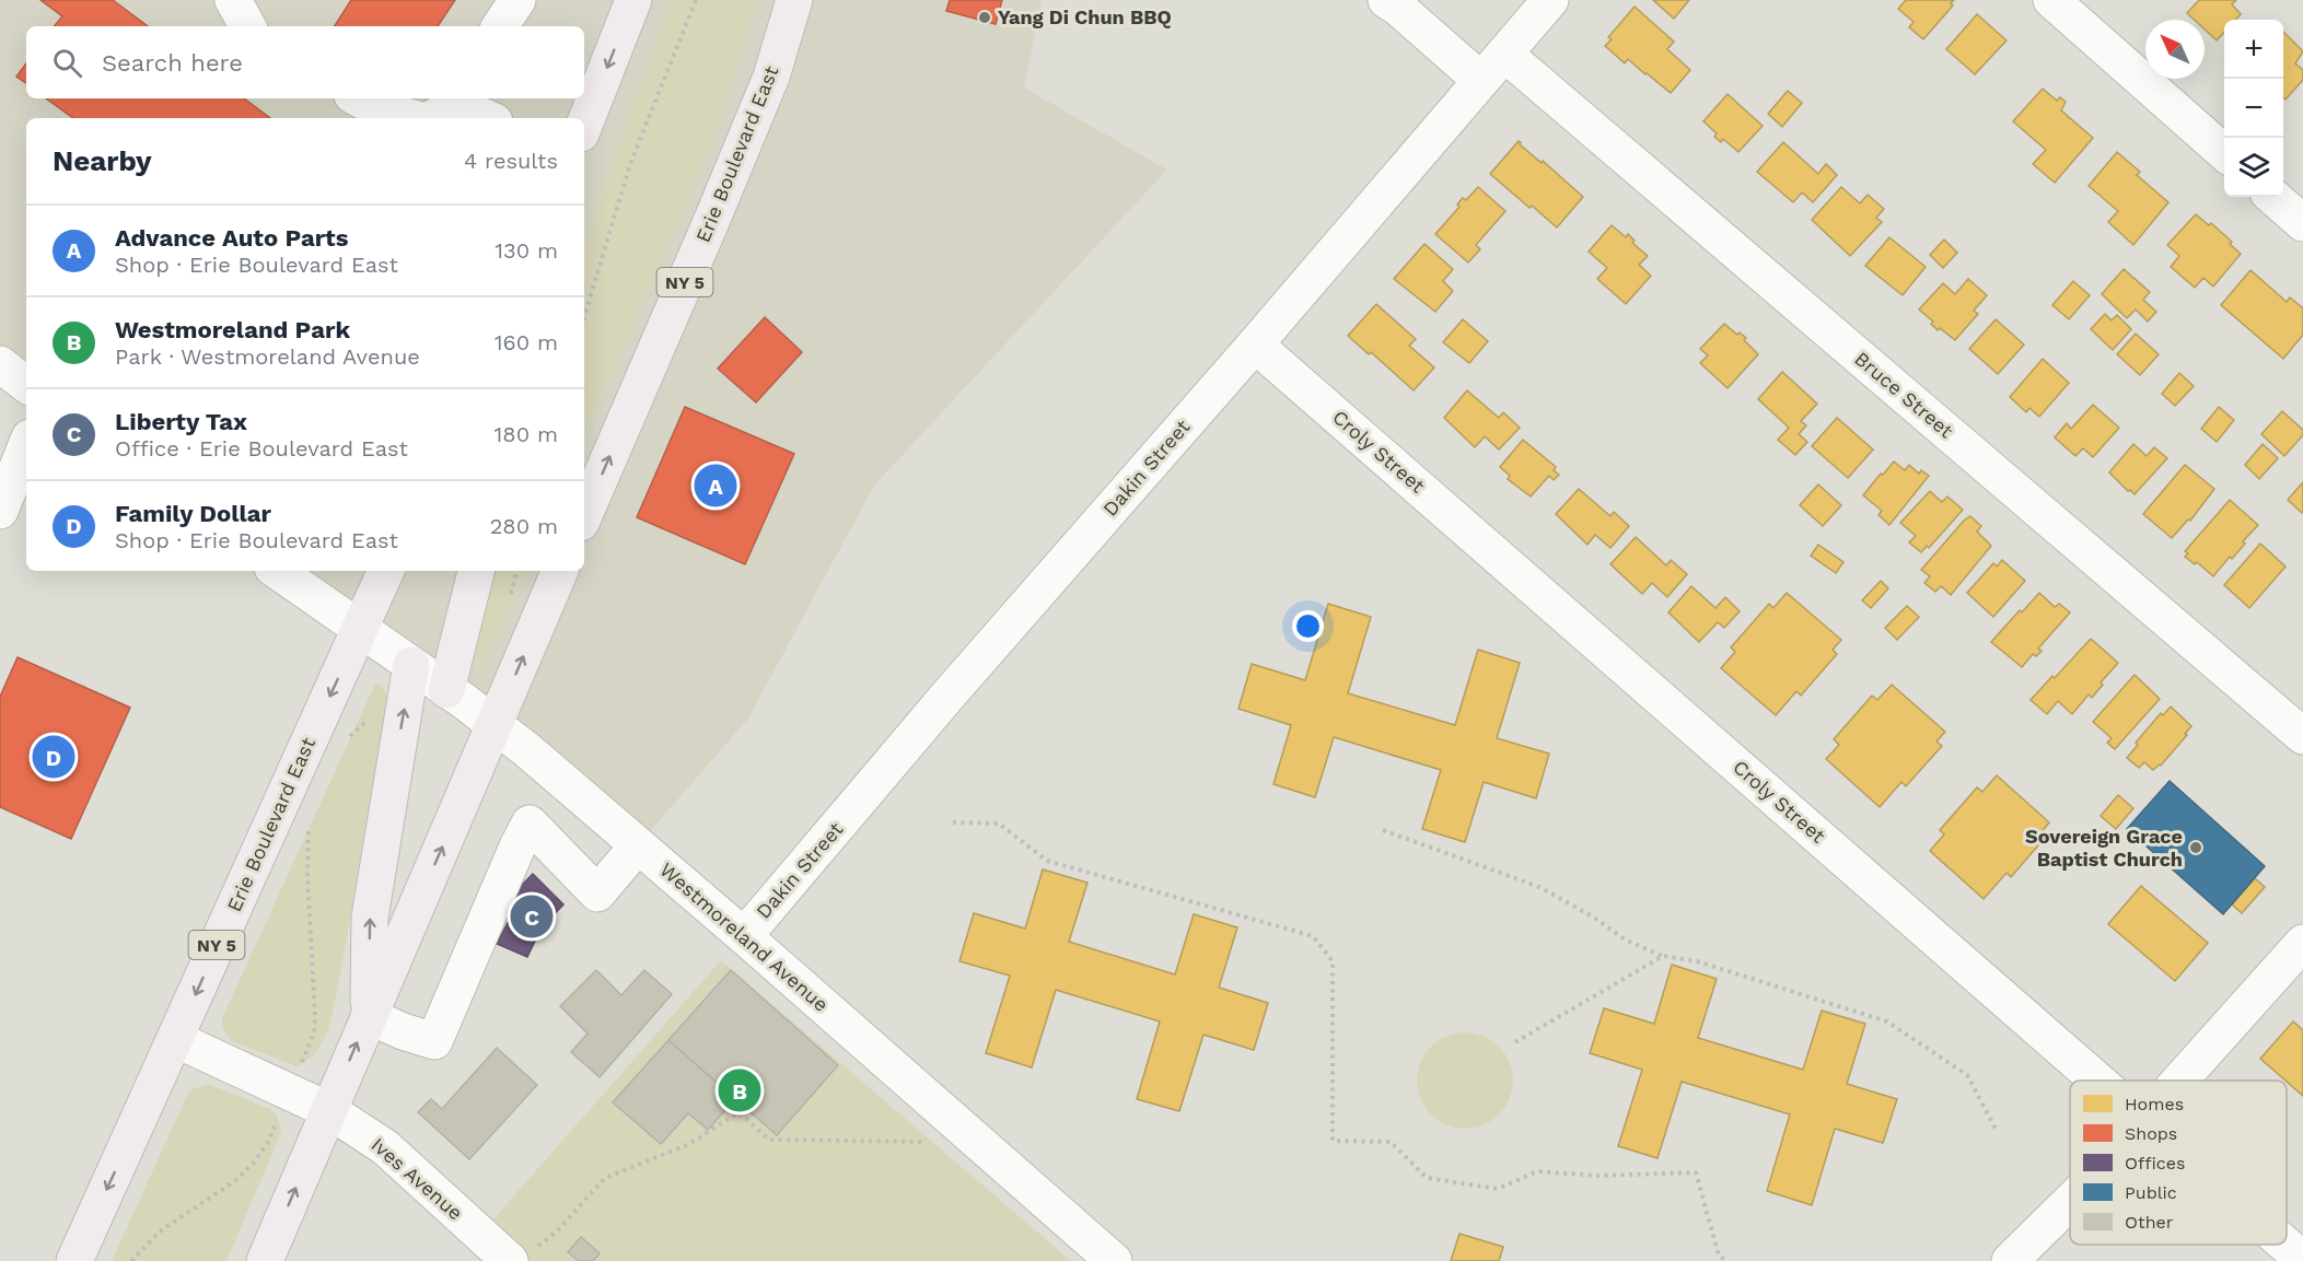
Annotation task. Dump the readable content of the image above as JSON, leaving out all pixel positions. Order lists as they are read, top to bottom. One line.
{"streets":{"main road":["Erie Boulevard East","NY 5"],"street":["Bruce Street","Croly Street","Dakin Street","Westmoreland Avenue","Ives Avenue"]},"crossings":[["Erie Boulevard East","Westmoreland Avenue"],["Erie Boulevard East","Ives Avenue"],["Bruce Street","Dakin Street"],["Croly Street","Dakin Street"],["Dakin Street","Westmoreland Avenue"]],"places":["Yang Di Chun BBQ","Sovereign Grace Baptist Church"],"legend":["Homes","Shops","Offices","Public","Other"],"north":"top left","page":{"map_buttons":["+","−"],"search":"Search here","heading":["Nearby","4 results"],"list":[{"mark":"A","name":"Advance Auto Parts","note":"Shop · Erie Boulevard East","value":"130 m"},{"mark":"B","name":"Westmoreland Park","note":"Park · Westmoreland Avenue","value":"160 m"},{"mark":"C","name":"Liberty Tax","note":"Office · Erie Boulevard East","value":"180 m"},{"mark":"D","name":"Family Dollar","note":"Shop · Erie Boulevard East","value":"280 m"}],"pins":["A","D","C","B"]}}
